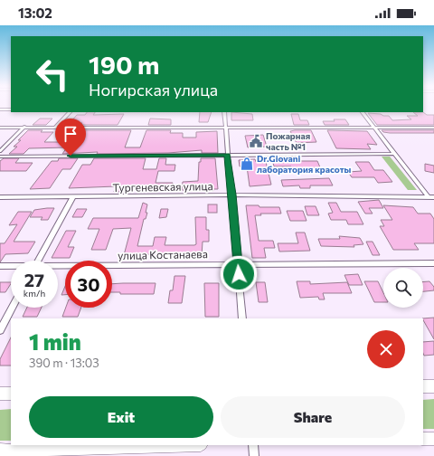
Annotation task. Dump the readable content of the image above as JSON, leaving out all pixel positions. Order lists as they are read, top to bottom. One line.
{"streets":{"street":["Тургеневская улица","улица Костанаева"]},"places":{"public building":["Пожарная часть №1"],"shop":["Dr.Giovani лаборатория красоты"]},"page":{"status":"13:02","turn":["190 m","Ногирская улица"],"speed":"27 km/h","limit":"30","heading":["1 min","390 m · 13:03"],"buttons":["Exit","Share"]}}
